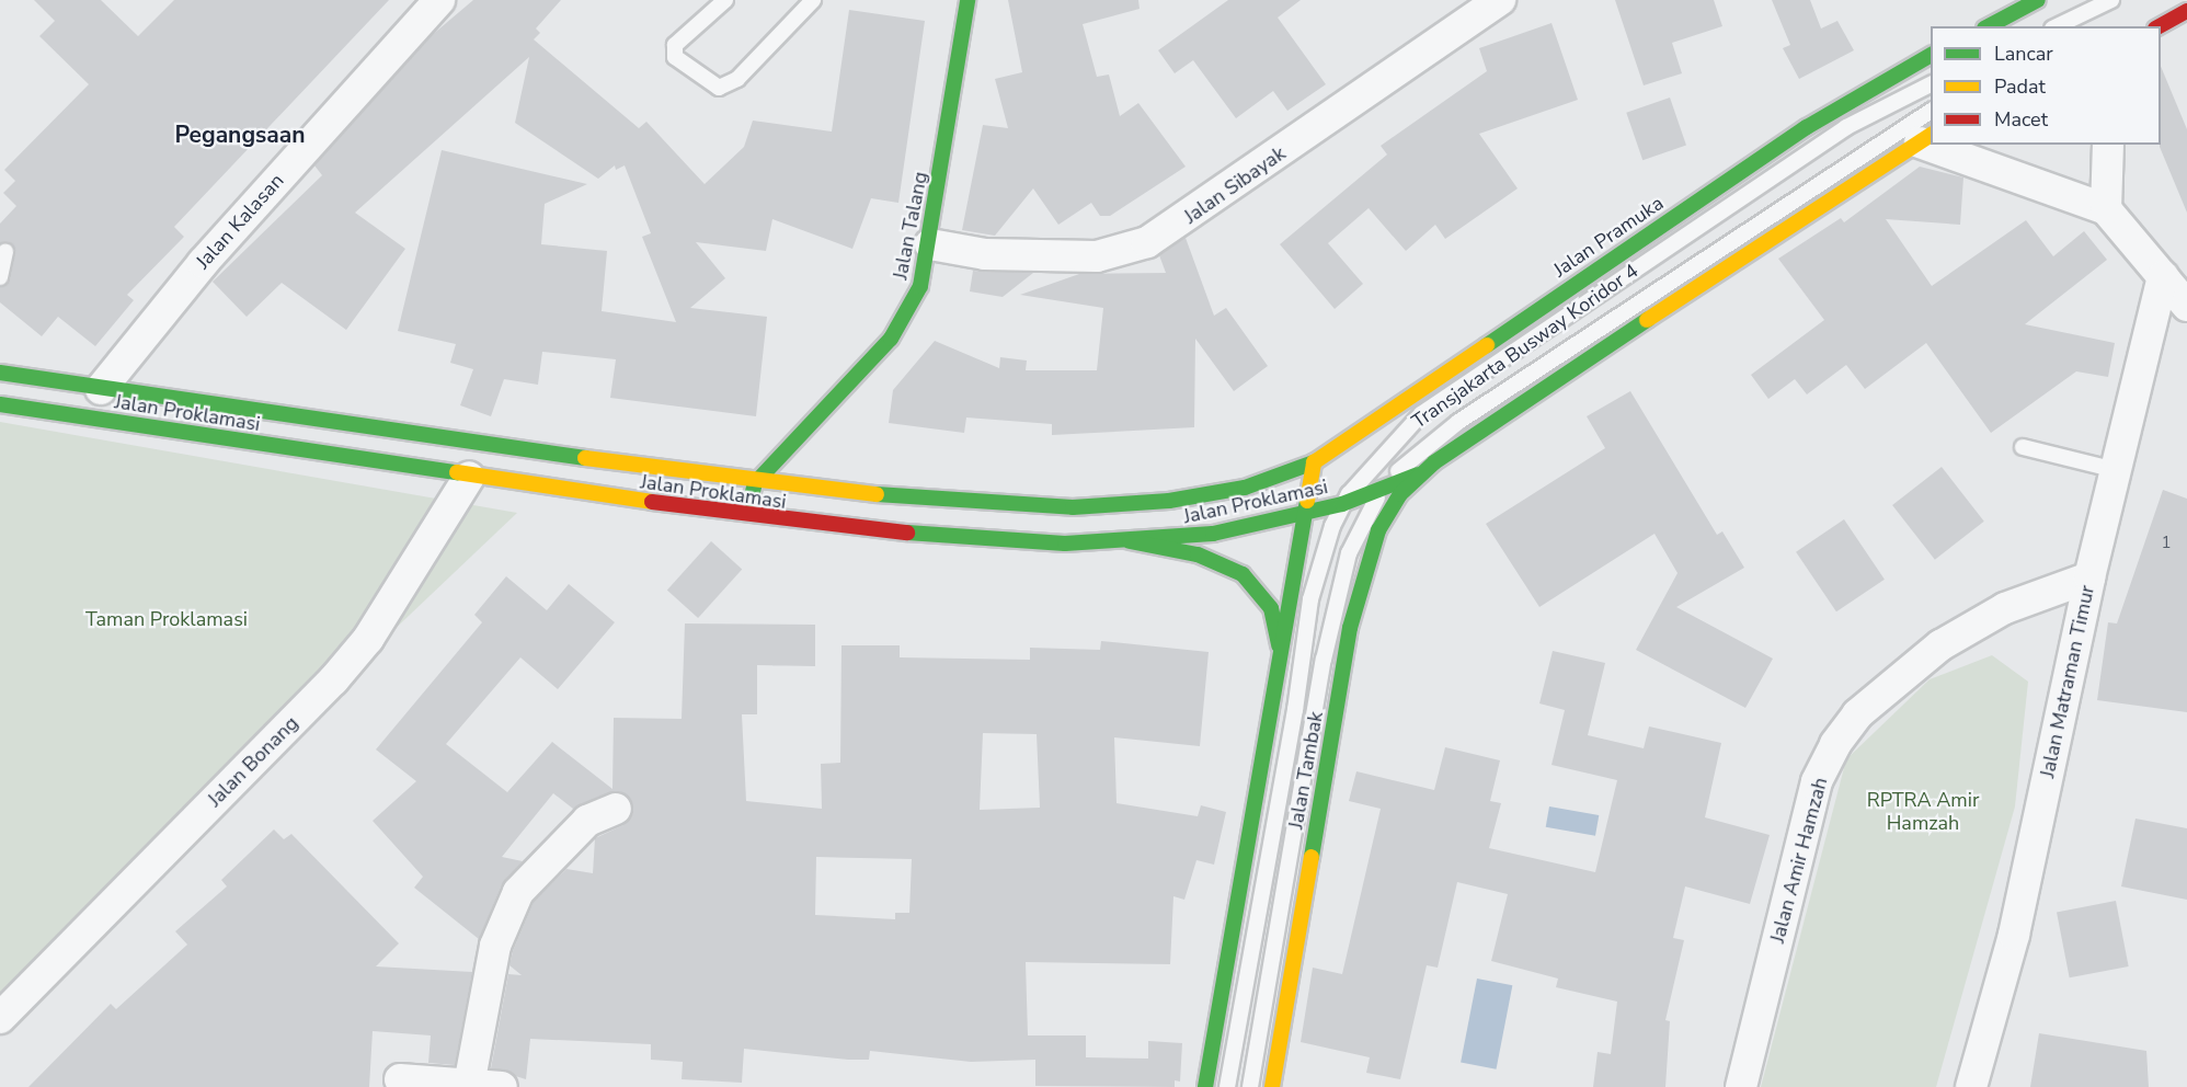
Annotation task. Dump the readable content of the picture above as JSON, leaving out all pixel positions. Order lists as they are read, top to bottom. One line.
{"streets":{"main road":["Jalan Talang","Jalan Pramuka","Jalan Proklamasi","Jalan Tambak"],"street":["Jalan Sibayak","Jalan Kalasan","Jalan Matraman Timur","Jalan Bonang","Jalan Amir Hamzah"],"lane":["Transjakarta Busway Koridor 4"]},"crossings":[["Jalan Sibayak","Jalan Talang"],["Jalan Kalasan","Jalan Proklamasi"],["Jalan Talang","Jalan Proklamasi"],["Jalan Pramuka","Jalan Proklamasi"],["Transjakarta Busway Koridor 4","Jalan Proklamasi"],["Jalan Proklamasi","Jalan Bonang"],["Jalan Proklamasi","Jalan Tambak"],["Jalan Matraman Timur","Jalan Amir Hamzah"]],"districts":["Pegangsaan"],"parks":["Taman Proklamasi","RPTRA Amir Hamzah"],"house_numbers":["1"],"legend":["Lancar","Padat","Macet"]}
